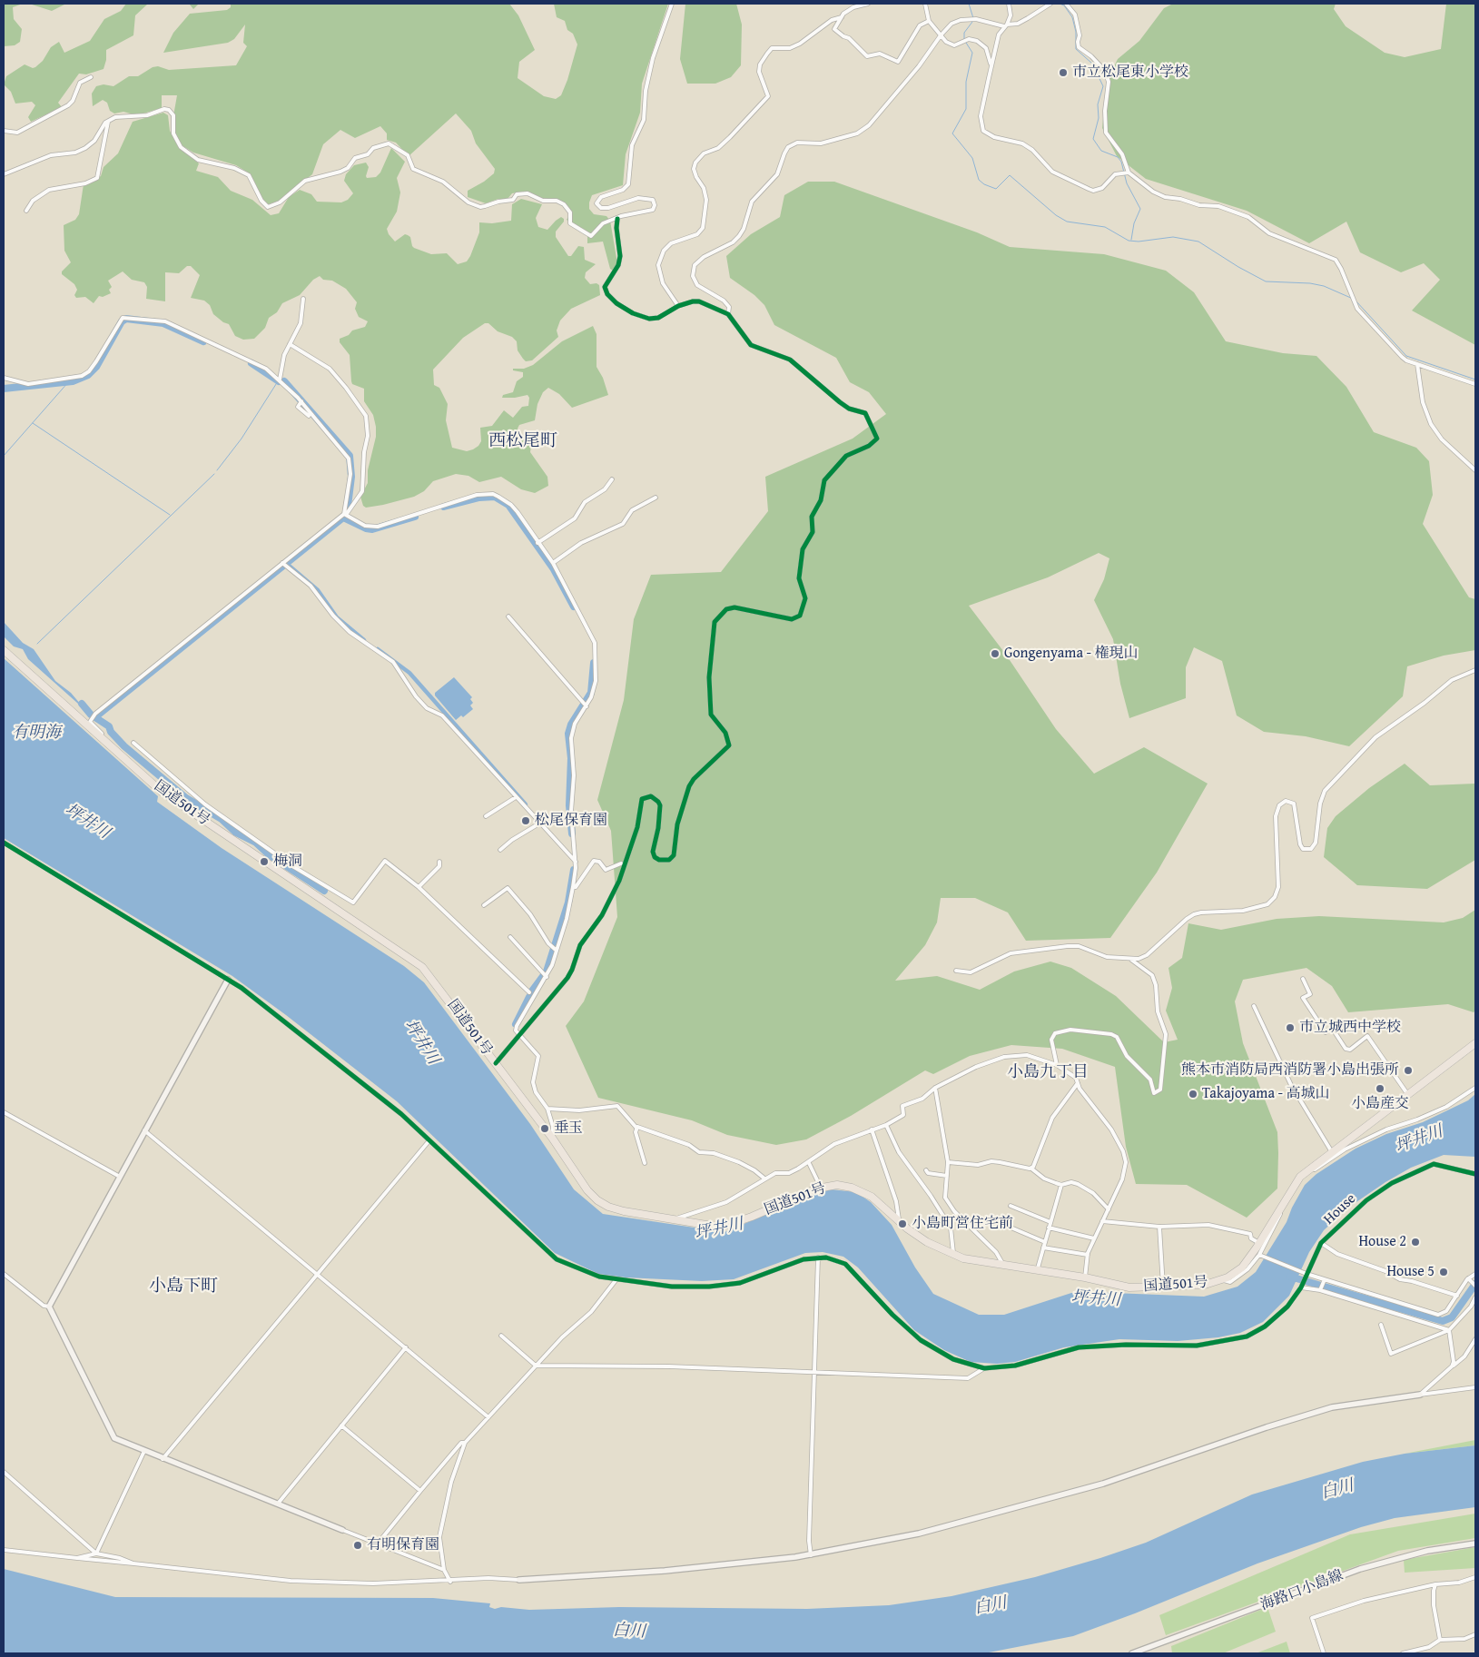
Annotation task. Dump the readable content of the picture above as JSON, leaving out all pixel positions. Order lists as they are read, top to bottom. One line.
{"streets":{"highway":["国道501号"],"street":["House","海路口小島線"]},"districts":["西松尾町","小島九丁目","小島下町"],"water":["有明海","坪井川","白川"],"places":["市立松尾東小学校","Gongenyama - 権現山","松尾保育園","梅洞","市立城西中学校","熊本市消防局西消防署小島出張所","小島産交","Takajoyama - 高城山","垂玉","小島町営住宅前","House 2","House 5","有明保育園"]}
